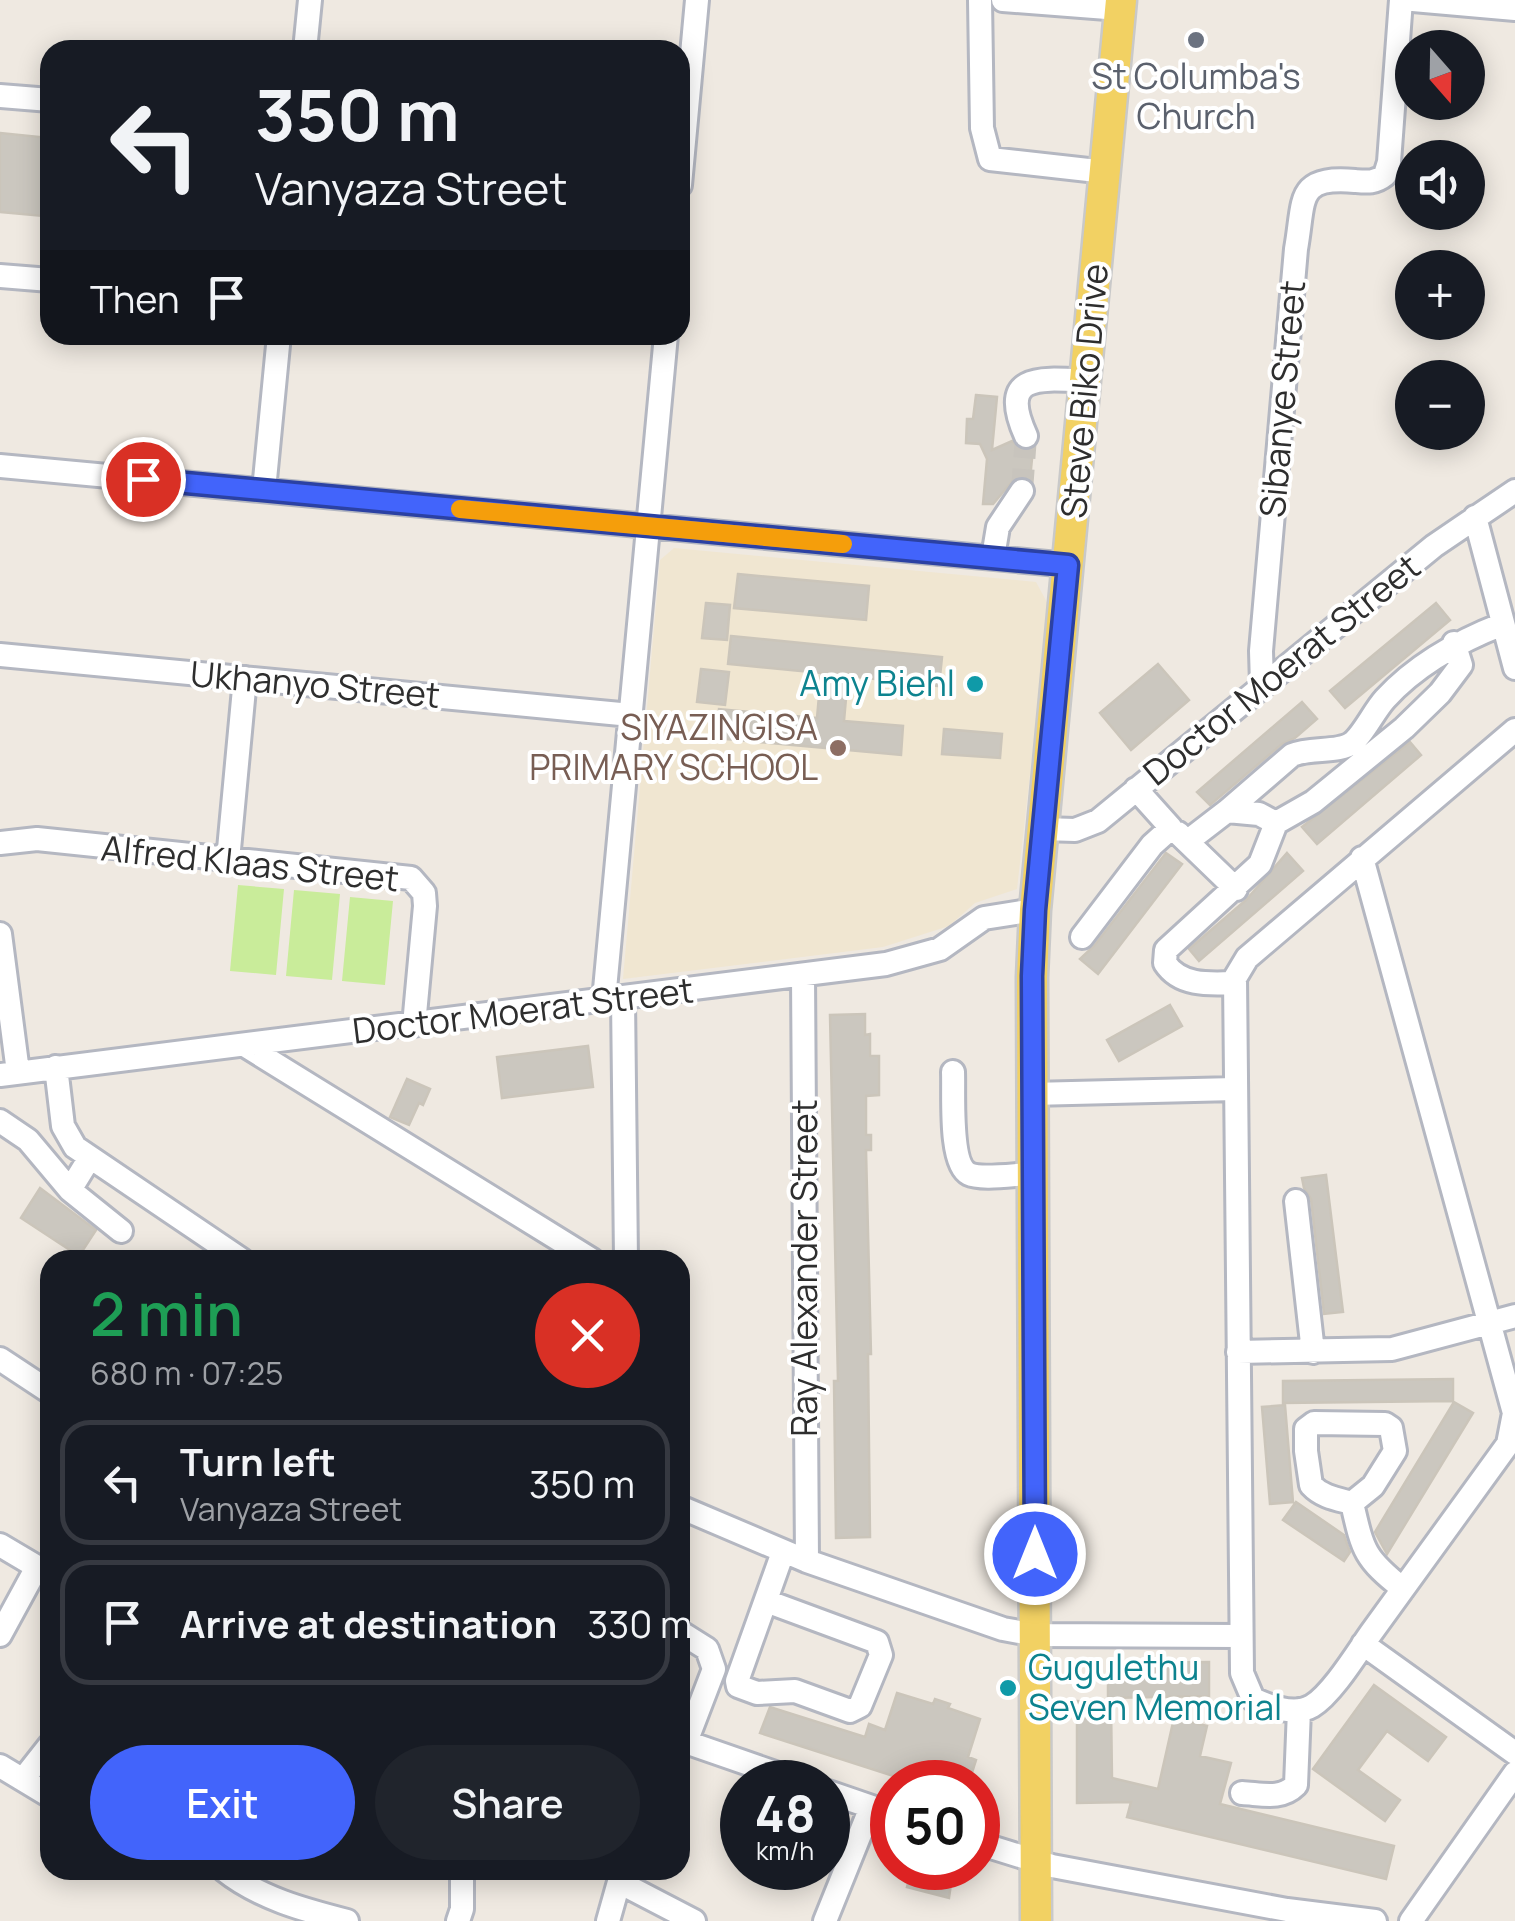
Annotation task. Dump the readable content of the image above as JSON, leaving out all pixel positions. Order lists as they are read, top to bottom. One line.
{"streets":{"main road":["Steve Biko Drive"],"street":["Sibanye Street","Doctor Moerat Street","Ukhanyo Street","Alfred Klaas Street","Ray Alexander Street"]},"crossings":[["Steve Biko Drive","Doctor Moerat Street"],["Sibanye Street","Doctor Moerat Street"],["Doctor Moerat Street","Alfred Klaas Street"],["Doctor Moerat Street","Ray Alexander Street"]],"places":["St Columba's Church","Amy Biehl","SIYAZINGISA PRIMARY SCHOOL","Gugulethu Seven Memorial"],"north":"bottom","page":{"map_buttons":["+","−"],"turn":["350 m","Vanyaza Street"],"then":"Then","heading":["2 min","680 m · 07:25"],"list":[{"name":"Turn left","note":"Vanyaza Street","value":"350 m"},{"name":"Arrive at destination","value":"330 m"}],"buttons":["Exit","Share"],"speed":"48 km/h","limit":"50"}}
